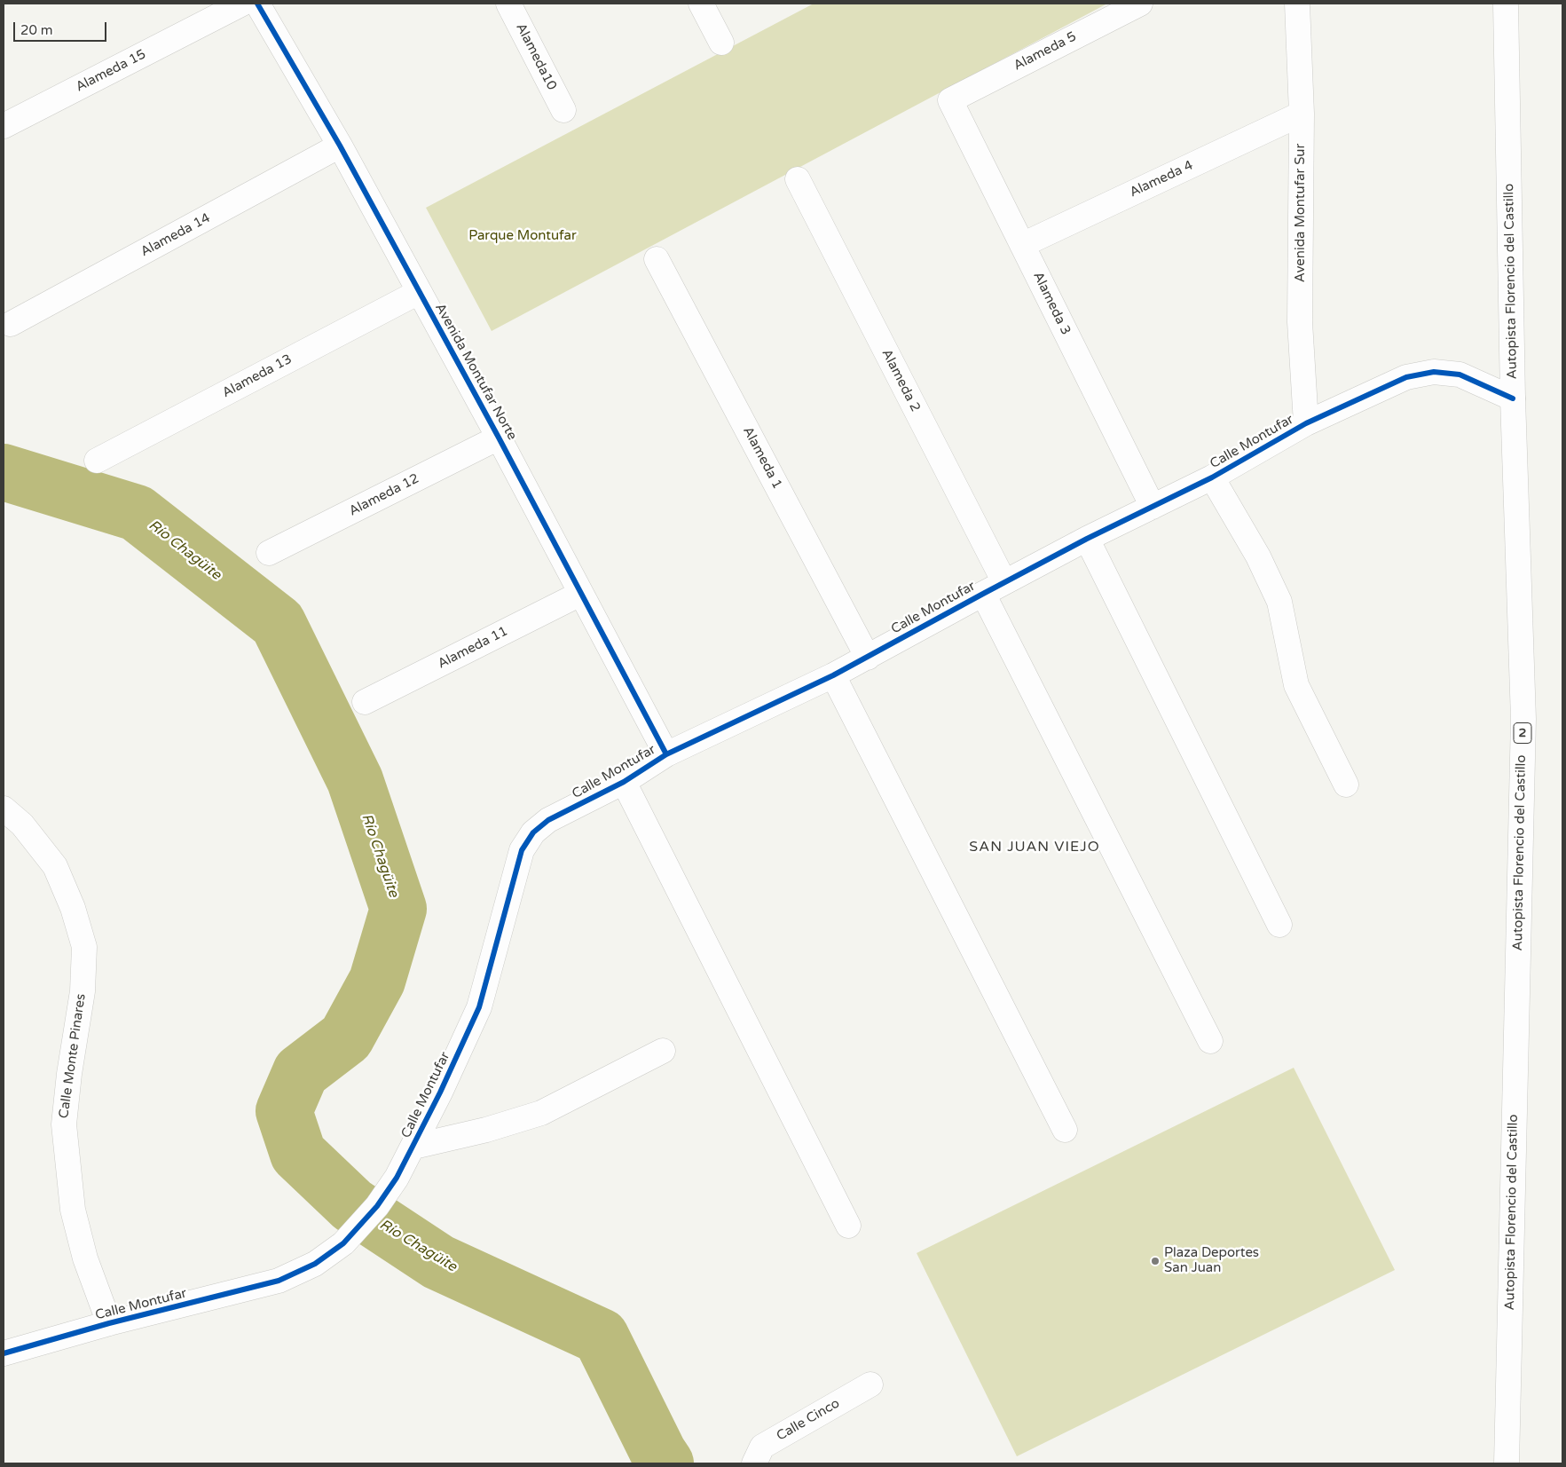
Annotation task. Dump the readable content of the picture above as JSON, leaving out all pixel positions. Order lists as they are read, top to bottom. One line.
{"streets":{"main road":["Alameda 5","Alameda10","Alameda 15","Alameda 4","Avenida Montufar Sur","Alameda 14","Autopista Florencio del Castillo","Alameda 3","Avenida Montufar Norte","Alameda 13","Alameda 2","Calle Montufar","Alameda 1","Alameda 12","Alameda 11","2","Calle Monte Pinares","Calle Cinco"]},"crossings":[["Alameda 5","Alameda 3"],["Alameda 4","Avenida Montufar Sur"],["Alameda 4","Alameda 3"],["Avenida Montufar Sur","Calle Montufar"],["Alameda 14","Avenida Montufar Norte"],["Autopista Florencio del Castillo","Calle Montufar"],["Alameda 3","Calle Montufar"],["Avenida Montufar Norte","Alameda 13"],["Avenida Montufar Norte","Calle Montufar"],["Avenida Montufar Norte","Alameda 12"],["Avenida Montufar Norte","Alameda 11"],["Alameda 2","Calle Montufar"],["Calle Montufar","Alameda 1"],["Calle Montufar","Calle Monte Pinares"]],"districts":["SAN JUAN VIEJO"],"water":["Río Chagüite"],"parks":["Parque Montufar"],"places":["Plaza Deportes San Juan"],"scale_bar":"20 m"}
